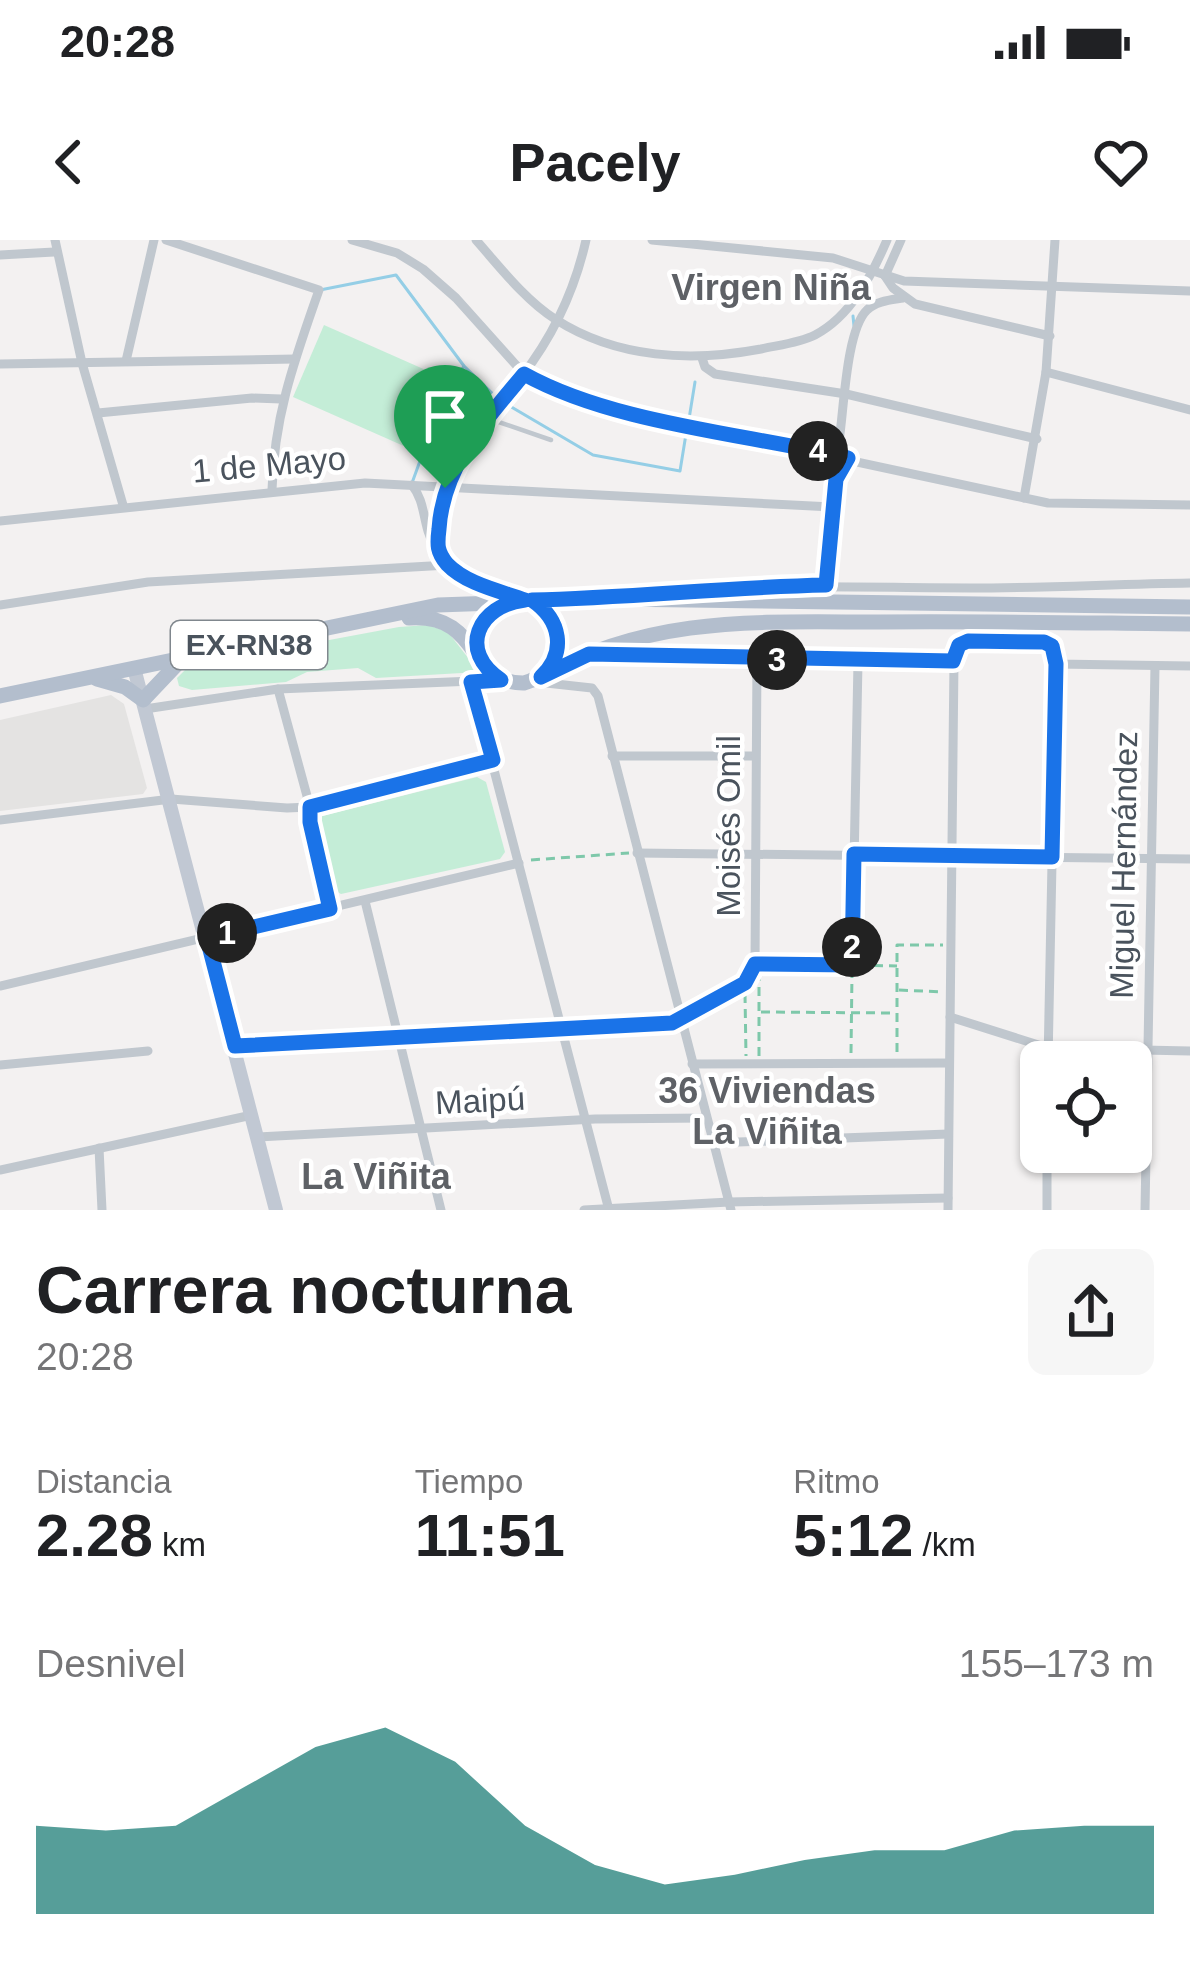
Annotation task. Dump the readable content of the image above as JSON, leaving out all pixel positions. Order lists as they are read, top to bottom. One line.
{"streets":{"main road":["EX-RN38"],"street":["1 de Mayo","Moisés Omil","Miguel Hernández","Maipú"]},"districts":["Virgen Niña","36 Viviendas La Viñita","La Viñita"],"page":{"status":"20:28","header":"Pacely","pins":["4","3","1","2"],"heading":["Carrera nocturna","20:28"],"stats":[["Distancia","2.28 km"],["Tiempo","11:51"],["Ritmo","5:12 /km"]],"chart":["Desnivel","155–173 m"]}}
